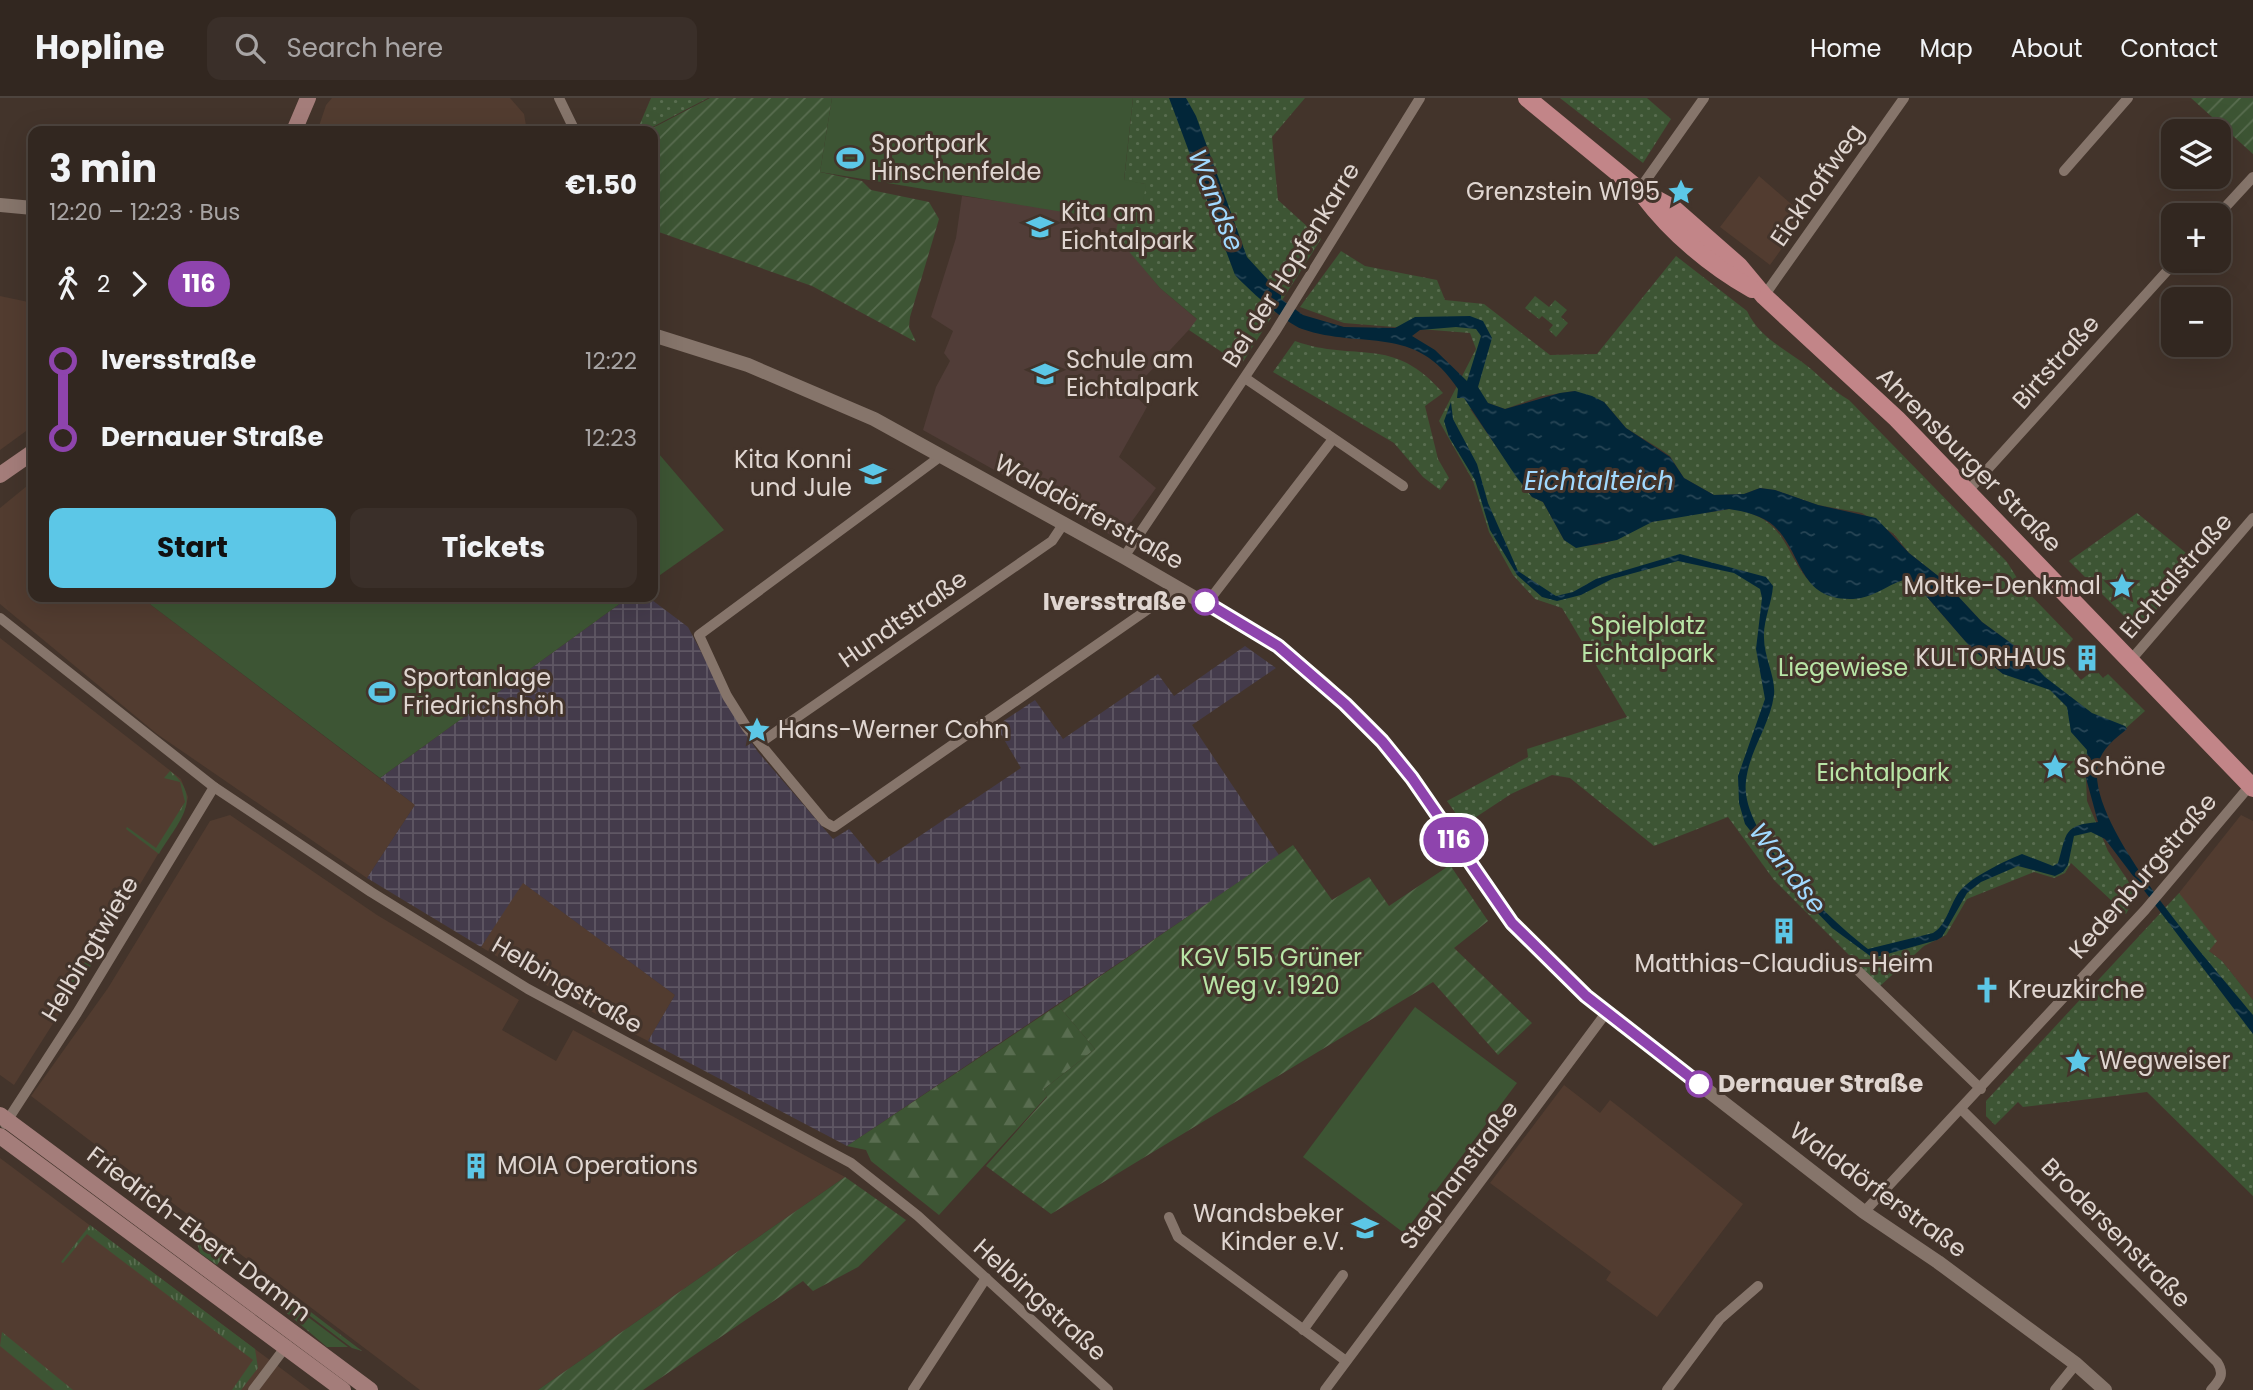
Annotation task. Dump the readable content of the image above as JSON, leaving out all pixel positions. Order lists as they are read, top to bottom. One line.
{"streets":{"main road":["Ahrensburger Straße","Friedrich-Ebert-Damm"],"street":["Eickhoffweg","Bei der Hopfenkarre","Birtstraße","Walddörferstraße","Eichtalstraße","Hundtstraße","Kedenburgstraße","Helbingtwiete","Helbingstraße","Stephanstraße","Brodersenstraße"]},"crossings":[["Eickhoffweg","Ahrensburger Straße"],["Bei der Hopfenkarre","Walddörferstraße"],["Birtstraße","Ahrensburger Straße"],["Ahrensburger Straße","Eichtalstraße"],["Ahrensburger Straße","Kedenburgstraße"],["Walddörferstraße","Hundtstraße"],["Walddörferstraße","Kedenburgstraße"],["Walddörferstraße","Stephanstraße"],["Kedenburgstraße","Brodersenstraße"],["Helbingtwiete","Helbingstraße"],["Helbingtwiete","Friedrich-Ebert-Damm"]],"water":["Wandse","Eichtalteich"],"parks":["Spielplatz Eichtalpark","Liegewiese","Eichtalpark","KGV 515 Grüner Weg v. 1920"],"places":{"sports":["Sportpark Hinschenfelde","Sportanlage Friedrichshöh"],"place":["Grenzstein W195","Moltke-Denkmal","Hans-Werner Cohn","Schöne","Wegweiser"],"school or university":["Kita am Eichtalpark","Schule am Eichtalpark","Kita Konni und Jule","Wandsbeker Kinder e.V."],"other":["Iversstraße","Dernauer Straße"],"building":["KULTORHAUS","Matthias-Claudius-Heim","MOIA Operations"],"church":["Kreuzkirche"]},"lines":["bus line 116"],"page":{"header":"Hopline","search":"Search here","nav":["Home","Map","About","Contact"],"on_map":"116","map_buttons":["+","−"],"heading":["3 min","12:20 – 12:23 · Bus","€1.50"],"legs":["2","116"],"list":[{"name":"Iversstraße","value":"12:22"},{"name":"Dernauer Straße","value":"12:23"}],"buttons":["Start","Tickets"]}}
